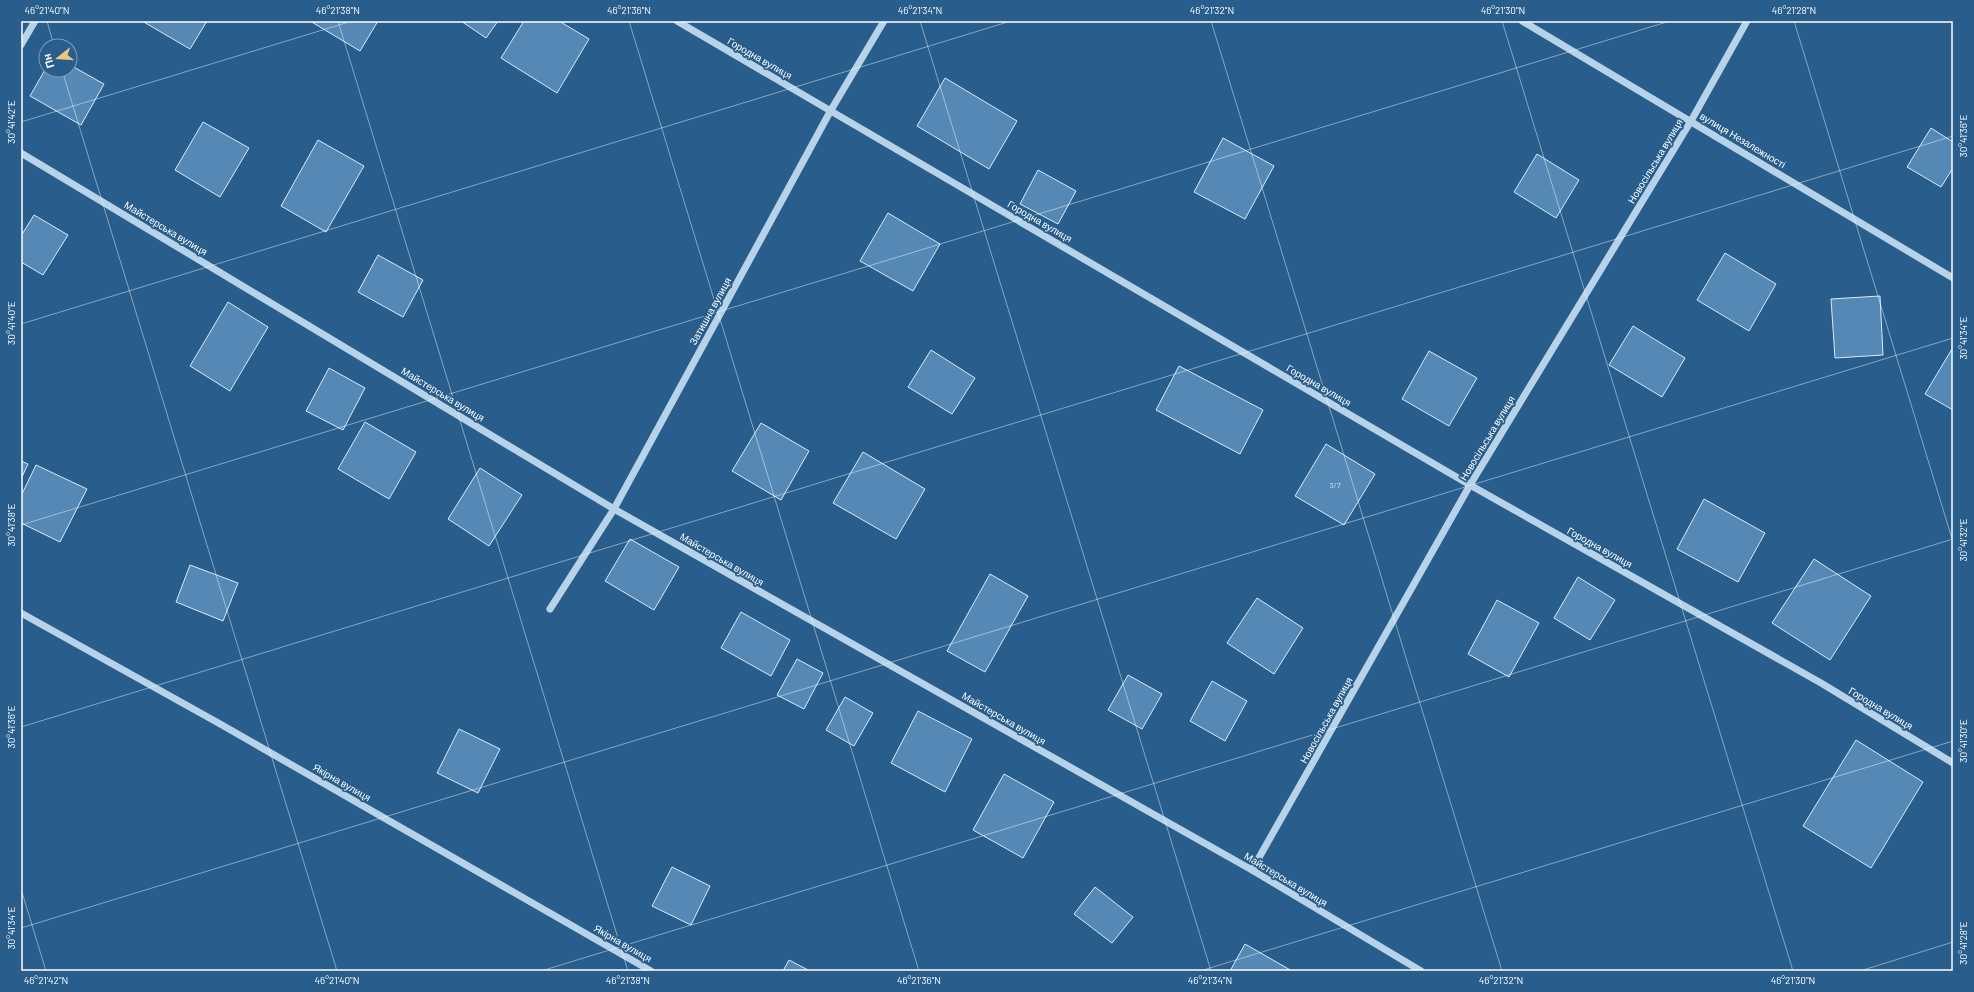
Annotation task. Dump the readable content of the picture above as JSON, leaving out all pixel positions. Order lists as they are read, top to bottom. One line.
{"streets":{"street":["Городна вулиця","вулиця Незалежності","Новосільська вулиця","Майстерська вулиця","Затишна вулиця","Якірна вулиця"]},"crossings":[["Городна вулиця","Новосільська вулиця"],["Городна вулиця","Затишна вулиця"],["вулиця Незалежності","Новосільська вулиця"],["Новосільська вулиця","Майстерська вулиця"],["Майстерська вулиця","Затишна вулиця"]],"house_numbers":["3/7"],"north":"left","coordinates":["46°21'40\"N","46°21'38\"N","46°21'36\"N","46°21'34\"N","46°21'32\"N","46°21'30\"N","46°21'28\"N","30°41'42\"E","30°41'36\"E","30°41'40\"E","30°41'34\"E","30°41'38\"E","30°41'32\"E","30°41'30\"E","30°41'28\"E","46°21'42\"N"]}
